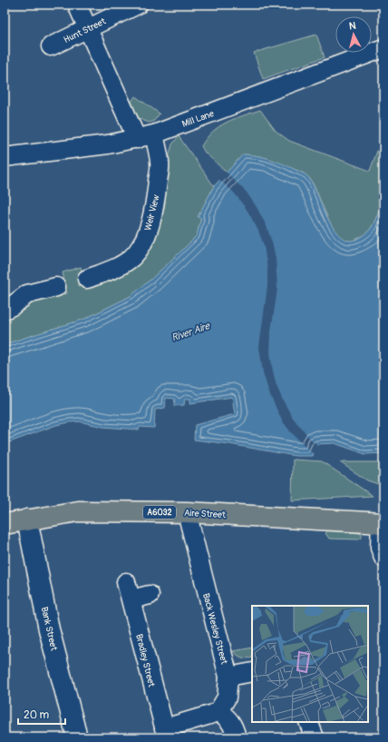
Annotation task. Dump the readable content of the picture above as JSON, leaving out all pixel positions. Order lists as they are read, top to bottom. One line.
{"streets":{"main road":["A6032","Aire Street"],"street":["Hunt Street","Mill Lane","Weir View","Bank Street","Back Wesley Street","Bradley Street"]},"crossings":[["Hunt Street","Weir View"],["Mill Lane","Weir View"],["A6032","Aire Street"],["A6032","Bank Street"],["Aire Street","Bank Street"],["Aire Street","Back Wesley Street"]],"water":["River Aire"],"scale_bar":"20 m","north":"top"}
